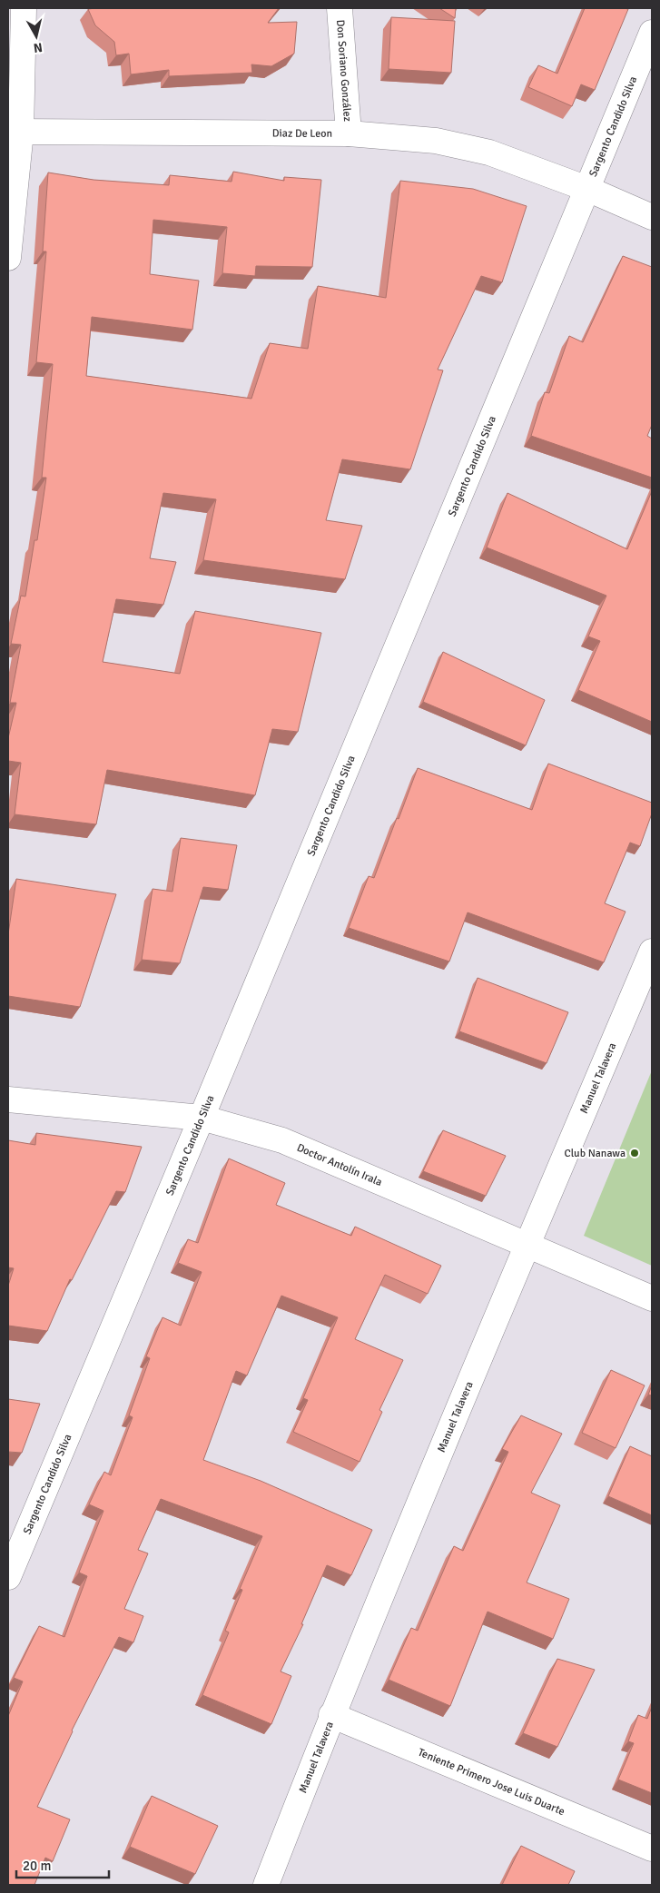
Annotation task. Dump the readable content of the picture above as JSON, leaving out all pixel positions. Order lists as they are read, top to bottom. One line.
{"streets":{"street":["Don Soriano González","Sargento Candido Silva","Diaz De Leon","Manuel Talavera","Doctor Antolín Irala","Teniente Primero Jose Luis Duarte"]},"crossings":[["Don Soriano González","Diaz De Leon"],["Sargento Candido Silva","Diaz De Leon"],["Sargento Candido Silva","Doctor Antolín Irala"],["Manuel Talavera","Doctor Antolín Irala"],["Manuel Talavera","Teniente Primero Jose Luis Duarte"]],"places":["Club Nanawa"],"scale_bar":"20 m","north":"bottom"}
